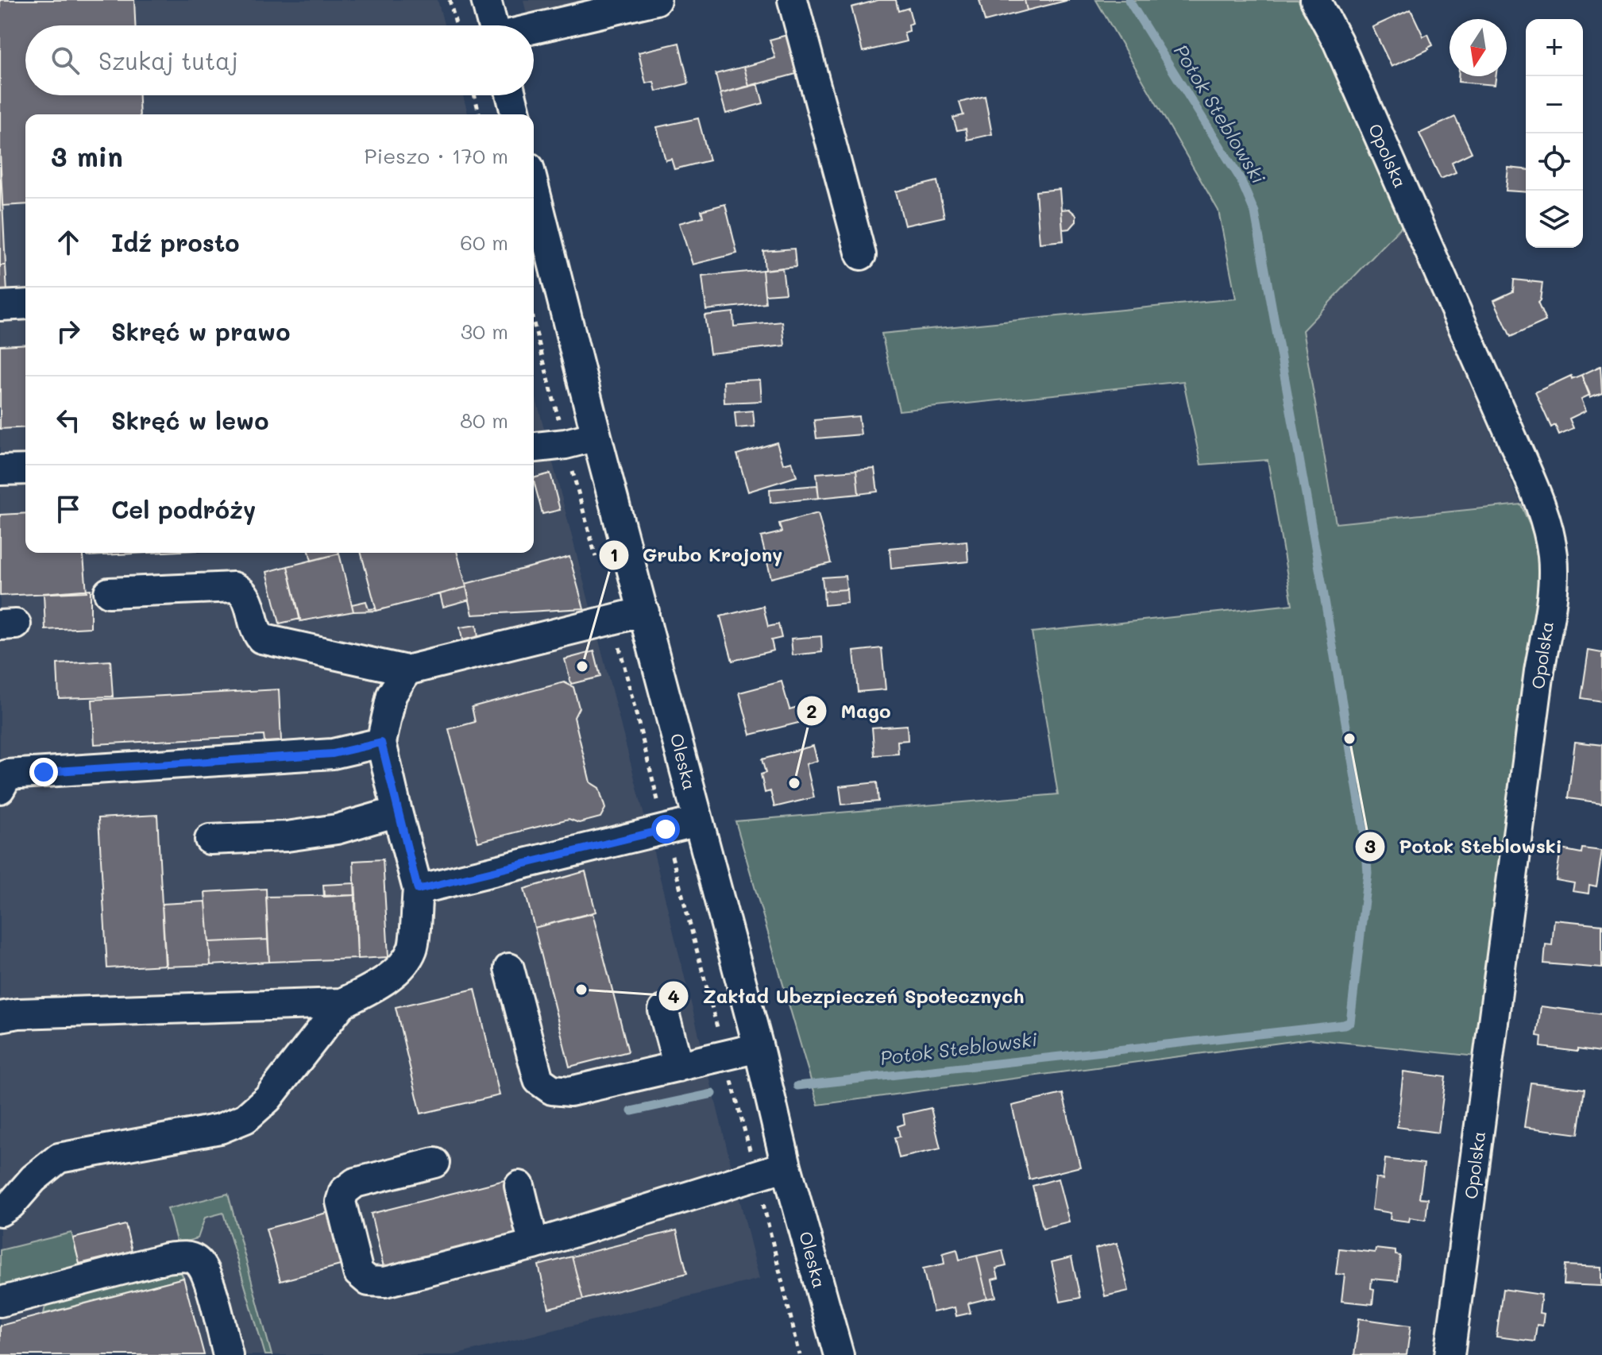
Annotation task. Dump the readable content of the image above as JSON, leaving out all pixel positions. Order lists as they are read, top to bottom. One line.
{"streets":{"street":["Opolska","Oleska"]},"water":["Potok Steblowski"],"places":["Grubo Krojony","Potok Steblowski","Mago","Zakład Ubezpieczeń Społecznych"],"north":"bottom","page":{"map_buttons":["+","−"],"search":"Szukaj tutaj","heading":["3 min","Pieszo · 170 m"],"list":[["Idź prosto","60 m"],["Skręć w prawo","30 m"],["Skręć w lewo","80 m"],"Cel podróży"]}}
